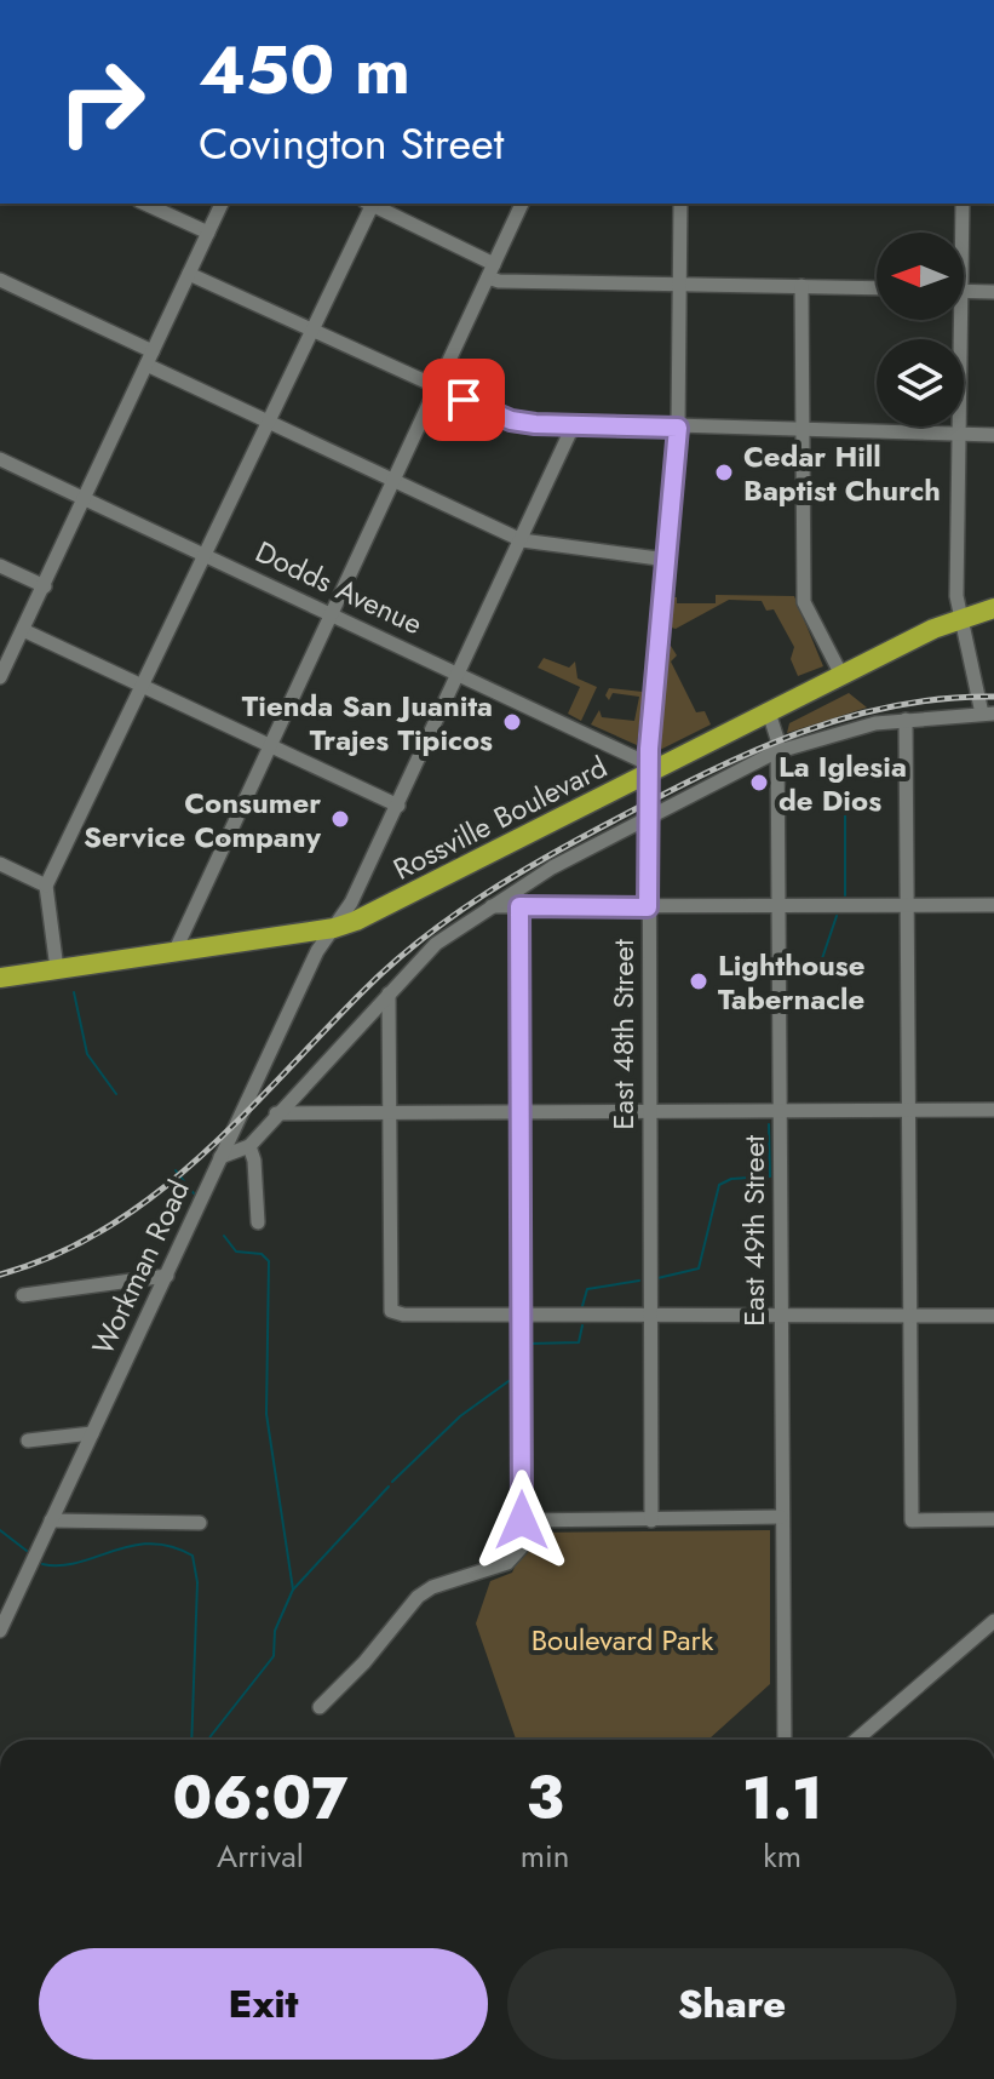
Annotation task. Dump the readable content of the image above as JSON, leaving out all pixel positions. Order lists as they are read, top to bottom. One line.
{"streets":{"highway":["Rossville Boulevard"],"street":["Dodds Avenue","East 48th Street","East 49th Street","Workman Road"]},"crossings":[["Dodds Avenue","Rossville Boulevard"],["Dodds Avenue","East 48th Street"],["Dodds Avenue","Workman Road"],["Rossville Boulevard","East 48th Street"],["Rossville Boulevard","East 49th Street"],["Rossville Boulevard","Workman Road"]],"parks":["Boulevard Park"],"places":["Cedar Hill Baptist Church","Tienda San Juanita Trajes Tipicos","La Iglesia de Dios","Consumer Service Company","Lighthouse Tabernacle"],"north":"left","page":{"turn":["450 m","Covington Street"],"eta":["06:07","Arrival","3","min","1.1","km"],"buttons":["Exit","Share"]}}
